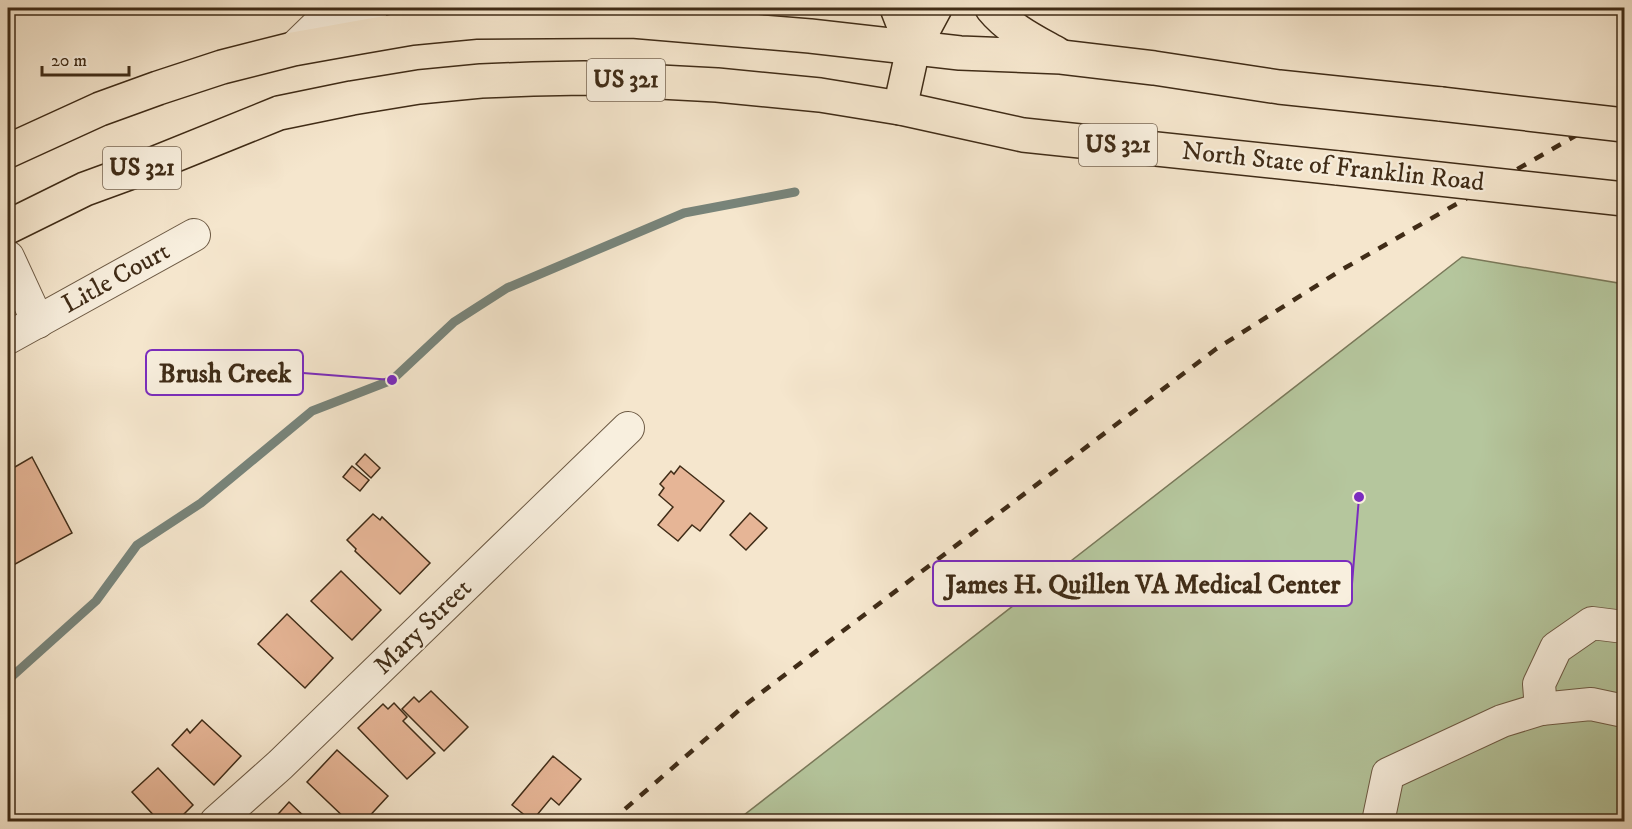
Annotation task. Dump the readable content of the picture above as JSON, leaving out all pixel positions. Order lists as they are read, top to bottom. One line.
{"streets":{"main road":["US 321","North State of Franklin Road"],"street":["Litle Court","Mary Street"]},"crossings":[["US 321","North State of Franklin Road"]],"places":["Brush Creek","James H. Quillen VA Medical Center"],"scale_bar":"20 m"}
